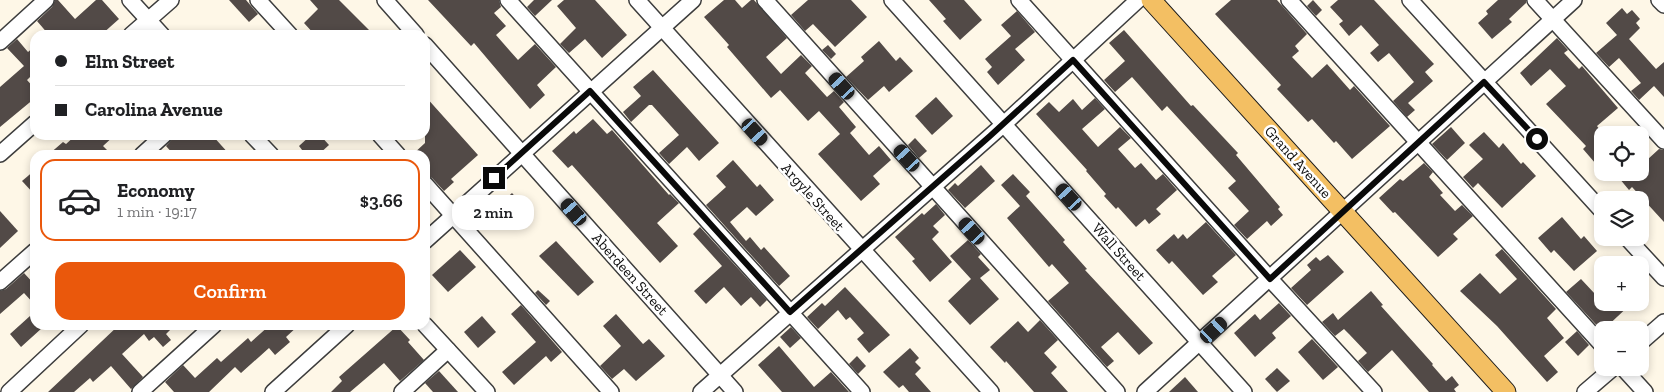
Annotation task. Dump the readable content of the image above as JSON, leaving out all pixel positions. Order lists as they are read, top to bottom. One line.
{"streets":{"main road":["Grand Avenue"],"street":["Argyle Street","Wall Street","Aberdeen Street"]},"page":{"banner":["Elm Street","Carolina Avenue"],"map_buttons":["+","−"],"list":[{"name":"Economy","note":"1 min · 19:17","value":"$3.66"}],"bubble":"2 min","buttons":"Confirm"}}
